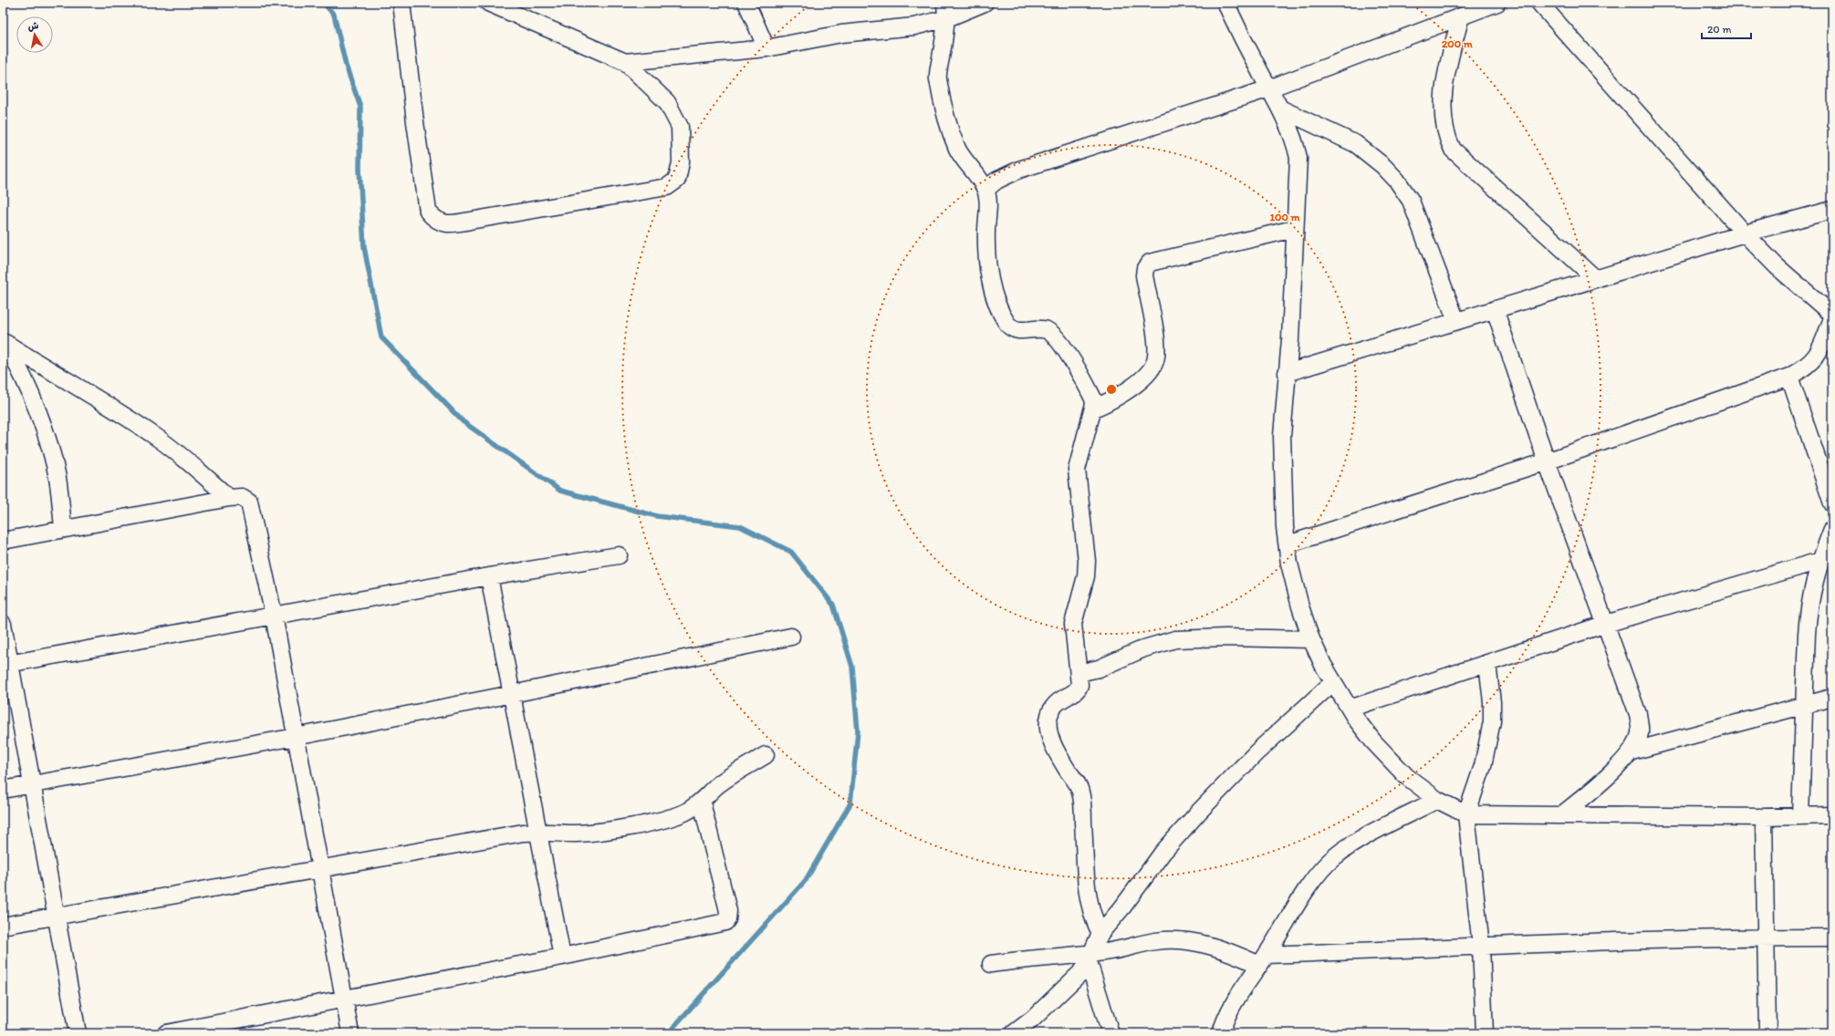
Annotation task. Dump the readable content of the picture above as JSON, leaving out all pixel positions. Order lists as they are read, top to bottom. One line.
{"scale_bar":"20 m","north":"top","rings":["200 m","100 m"]}
